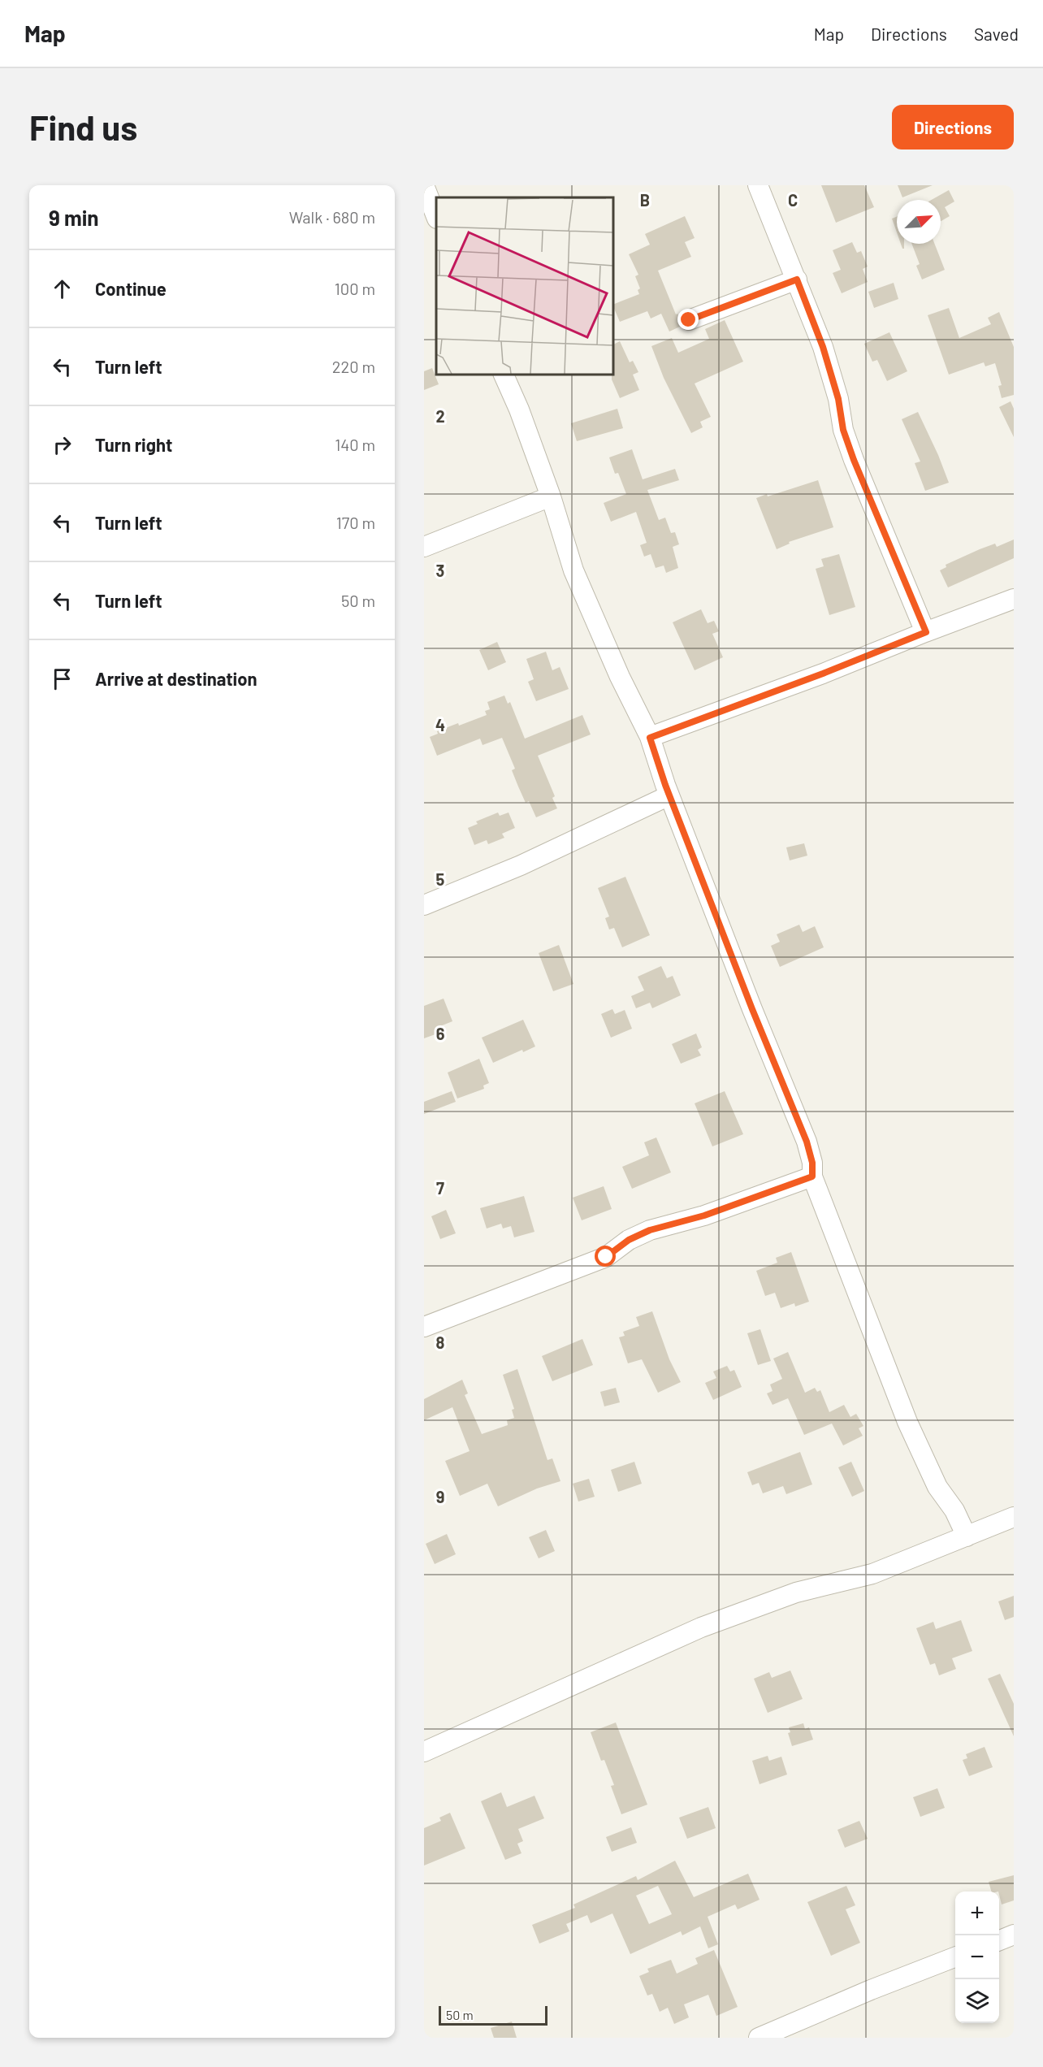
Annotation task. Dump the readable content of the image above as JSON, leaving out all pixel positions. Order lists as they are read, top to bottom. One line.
{"scale_bar":"50 m","north":"top right","page":{"header":"Map","nav":["Map","Directions","Saved"],"buttons":"Directions","title":"Find us","heading":["9 min","Walk · 680 m"],"list":[["Continue","100 m"],["Turn left","220 m"],["Turn right","140 m"],["Turn left","170 m"],["Turn left","50 m"],"Arrive at destination"],"map_buttons":["+","−"],"scale":"50 m"},"grid":{"columns":["B","C"],"rows":["2","3","4","5","6","7","8","9"]}}
